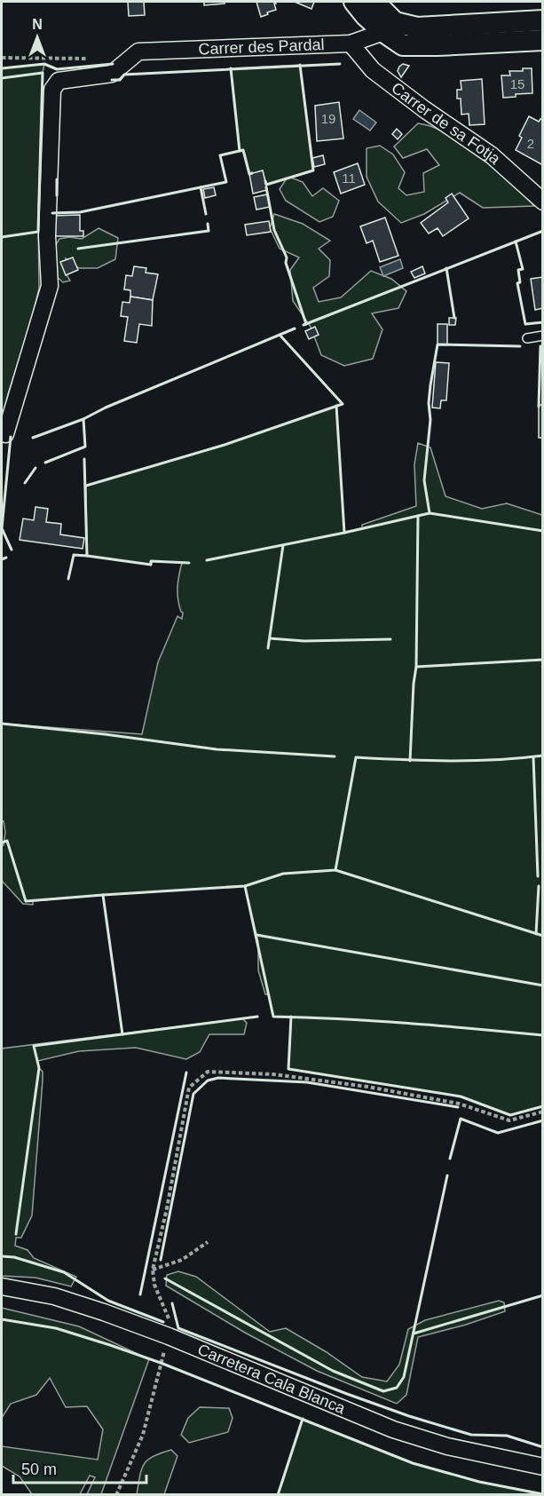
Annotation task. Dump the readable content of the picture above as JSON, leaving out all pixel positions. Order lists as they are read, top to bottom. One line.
{"streets":{"street":["Carrer des Pardal","Carrer de sa Fotja","Carretera Cala Blanca"]},"crossings":[["Carrer des Pardal","Carrer de sa Fotja"]],"house_numbers":["15","19","2","11"],"scale_bar":"50 m","north":"top"}
